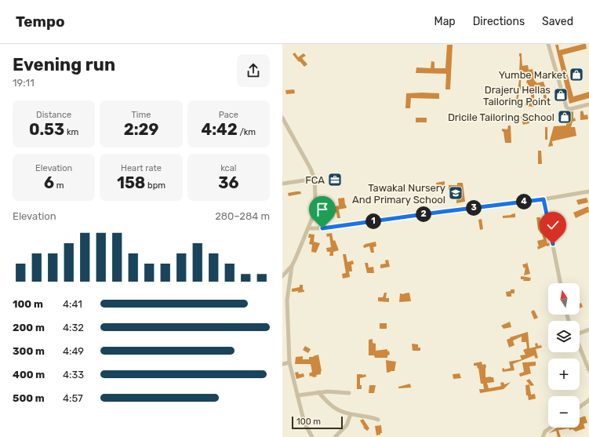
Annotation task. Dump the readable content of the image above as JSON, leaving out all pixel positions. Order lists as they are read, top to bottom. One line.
{"places":{"shop":["Yumbe Market","Drajeru Hellas Tailoring Point","Dricile Tailoring School"],"office":["FCA"],"school or university":["Tawakal Nursery And Primary School"]},"scale_bar":"100 m","north":"top","page":{"header":"Tempo","nav":["Map","Directions","Saved"],"heading":["Evening run","19:11"],"stats":[["Distance","0.53 km"],["Time","2:29"],["Pace","4:42 /km"],["Elevation","6 m"],["Heart rate","158 bpm"],["kcal","36"]],"pins":["4","3","2","1"],"chart":["Elevation","280–284 m"],"map_buttons":["+","−"],"list":[{"name":"100 m","note":"4:41"},{"name":"200 m","note":"4:32"},{"name":"300 m","note":"4:49"},{"name":"400 m","note":"4:33"},{"name":"500 m","note":"4:57"}],"scale":"100 m"}}
